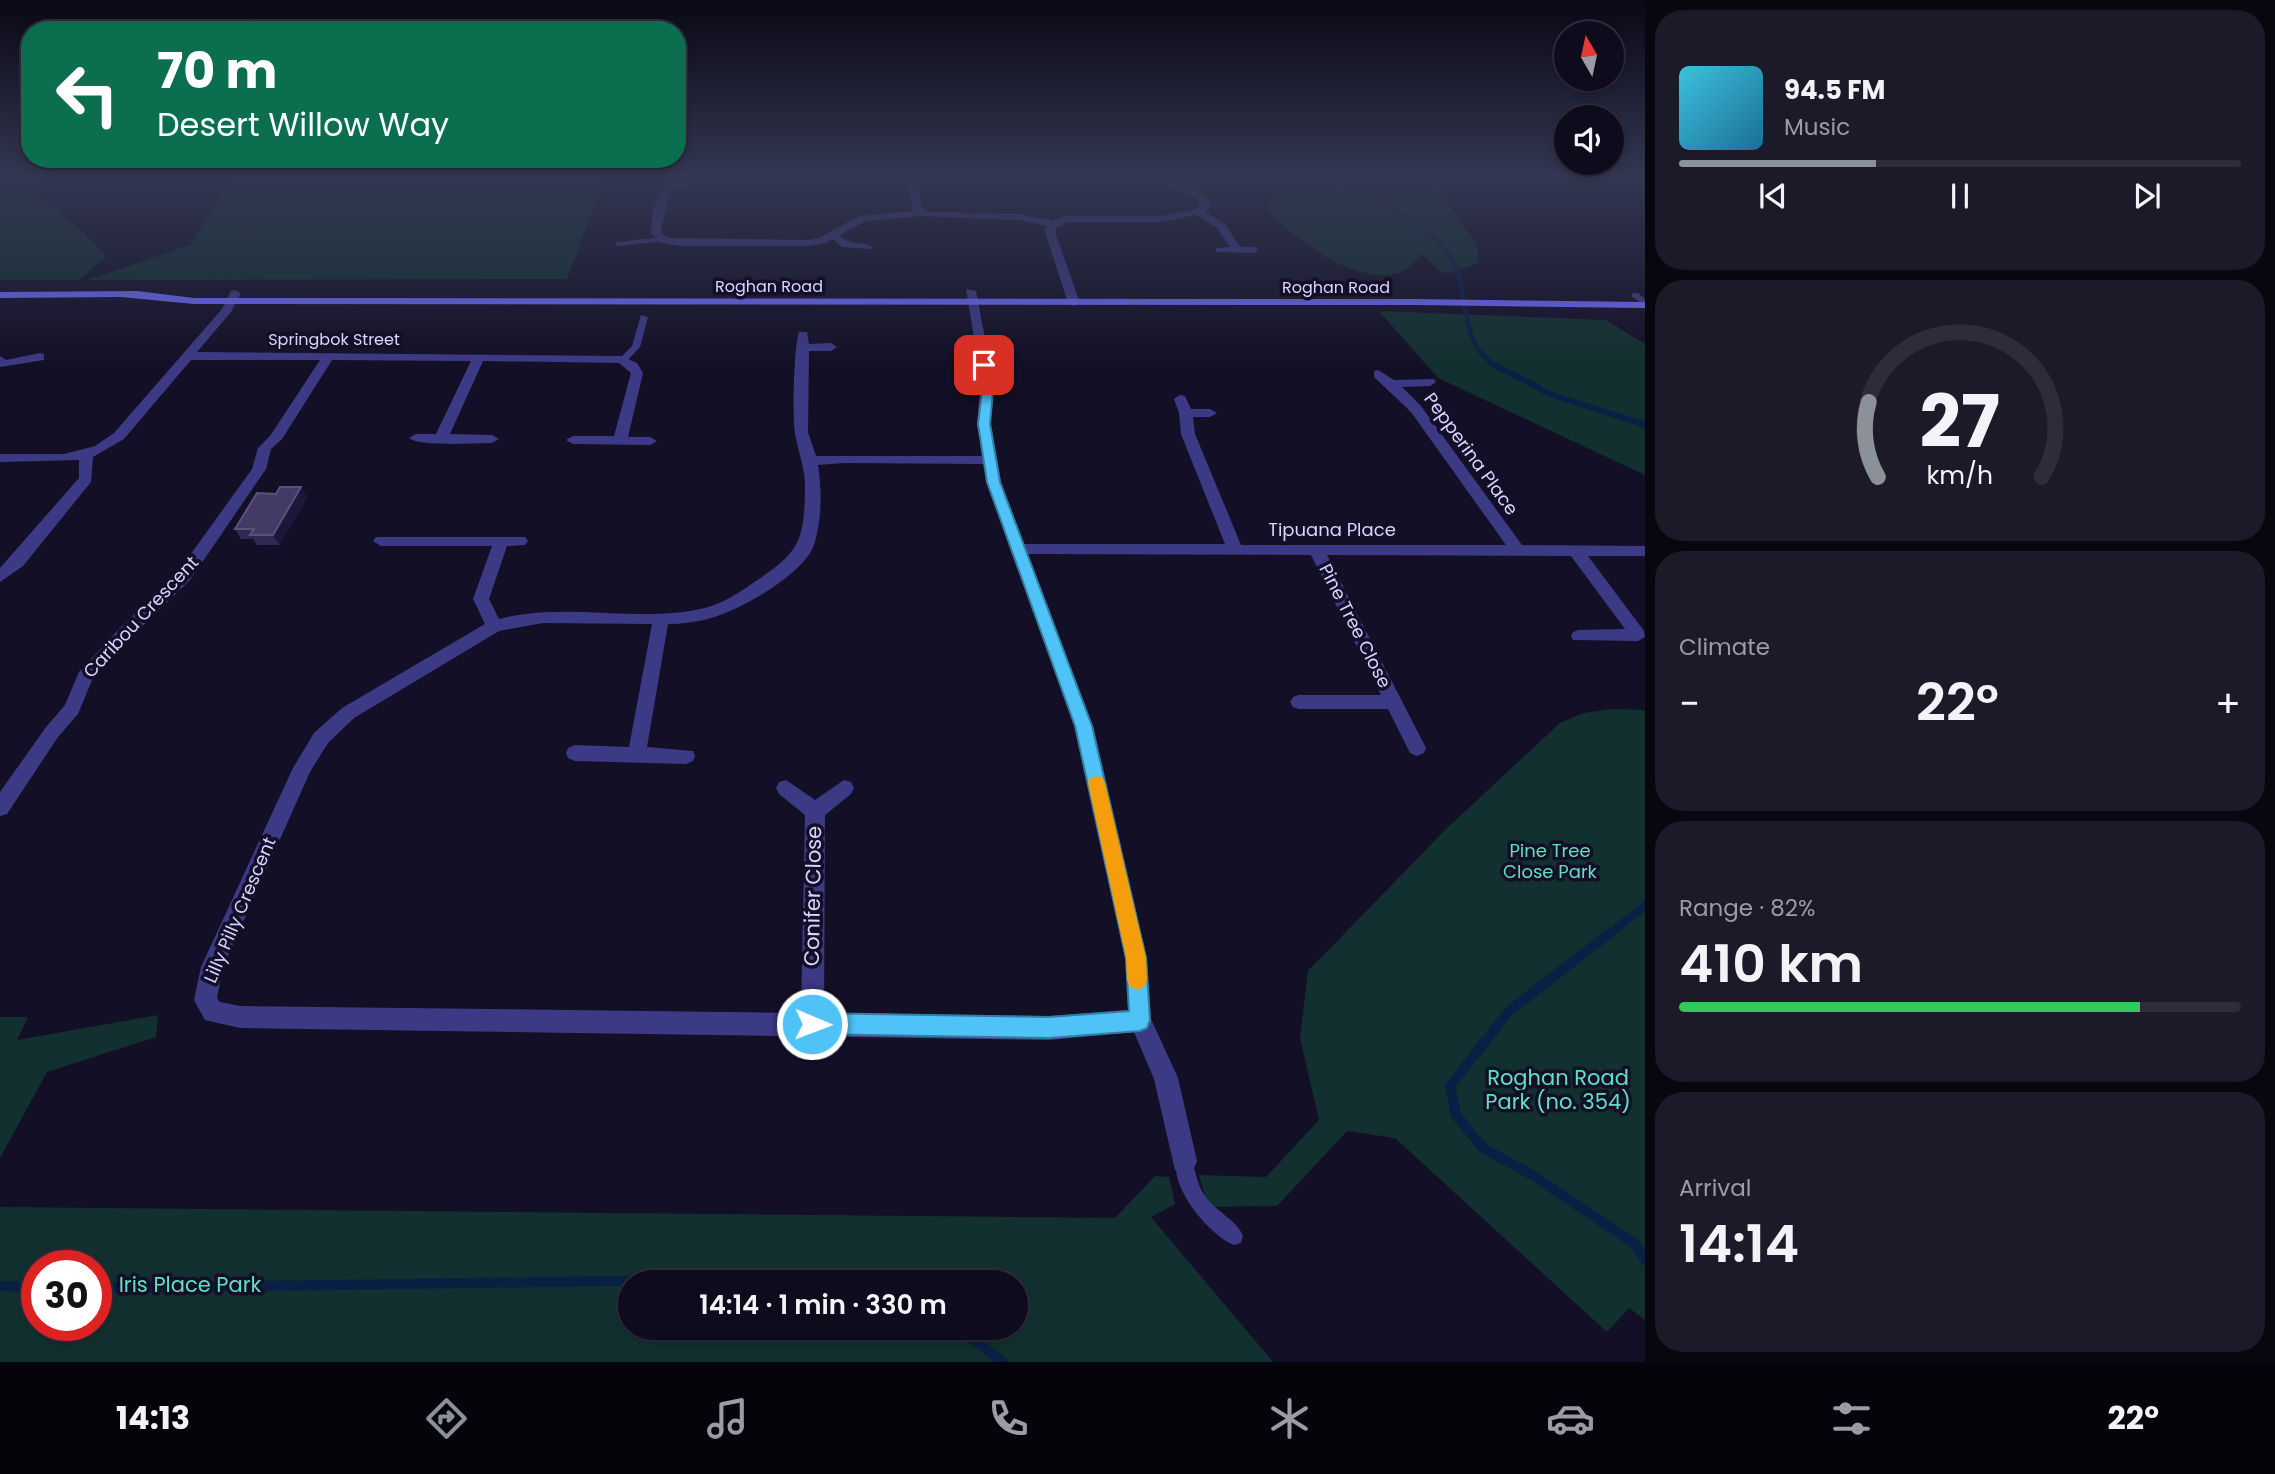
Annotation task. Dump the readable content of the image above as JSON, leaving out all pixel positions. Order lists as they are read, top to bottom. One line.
{"streets":{"main road":["Roghan Road"],"street":["Springbok Street","Pepperina Place","Tipuana Place","Caribou Crescent","Pine Tree Close","Conifer Close","Lilly Pilly Crescent"]},"crossings":[["Springbok Street","Caribou Crescent"],["Pepperina Place","Tipuana Place"],["Tipuana Place","Pine Tree Close"],["Conifer Close","Lilly Pilly Crescent"]],"parks":["Pine Tree Close Park","Roghan Road Park (no. 354)","Iris Place Park"],"north":"top","page":{"turn":["70 m","Desert Willow Way"],"song":["94.5 FM","Music"],"tile":["Climate",["Range · 82%","410 km"],["Arrival","14:14"]],"heat":["−","22°","+"],"limit":"30","trip":"14:14 · 1 min · 330 m","tabs":["14:13","22°"],"gauge":["27","km/h"]}}
